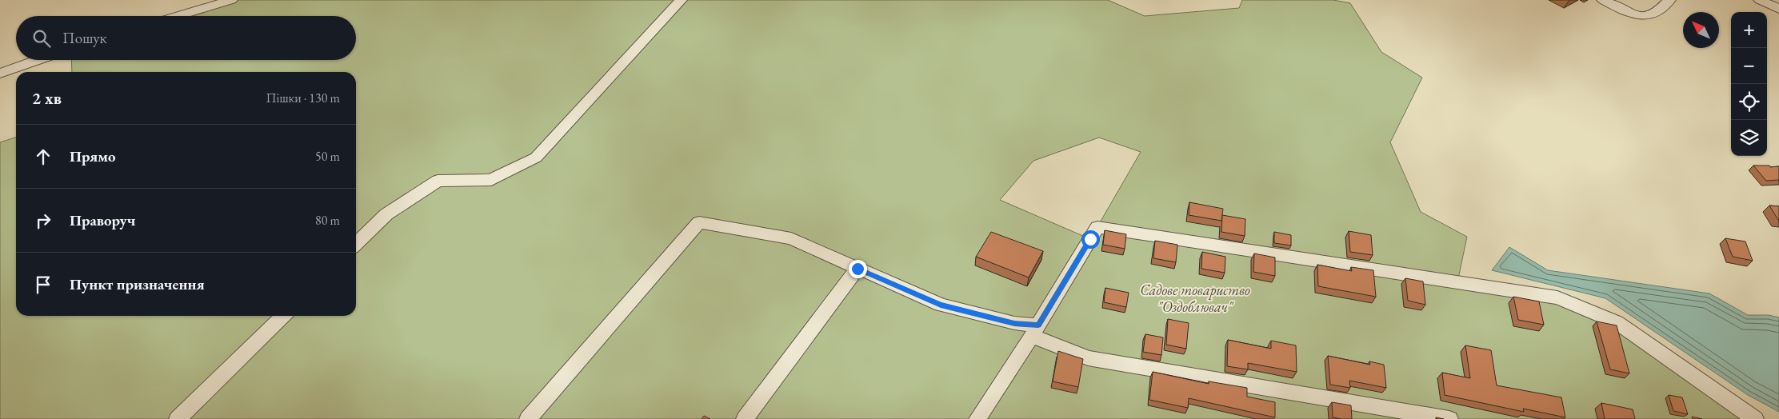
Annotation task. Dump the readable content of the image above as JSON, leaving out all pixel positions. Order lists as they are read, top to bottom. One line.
{"parks":["Садове товариство \"Оздоблювач\""],"north":"top left","page":{"map_buttons":["+","−"],"search":"Пошук","heading":["2 хв","Пішки · 130 m"],"list":[["Прямо","50 m"],["Праворуч","80 m"],"Пункт призначення"]}}
